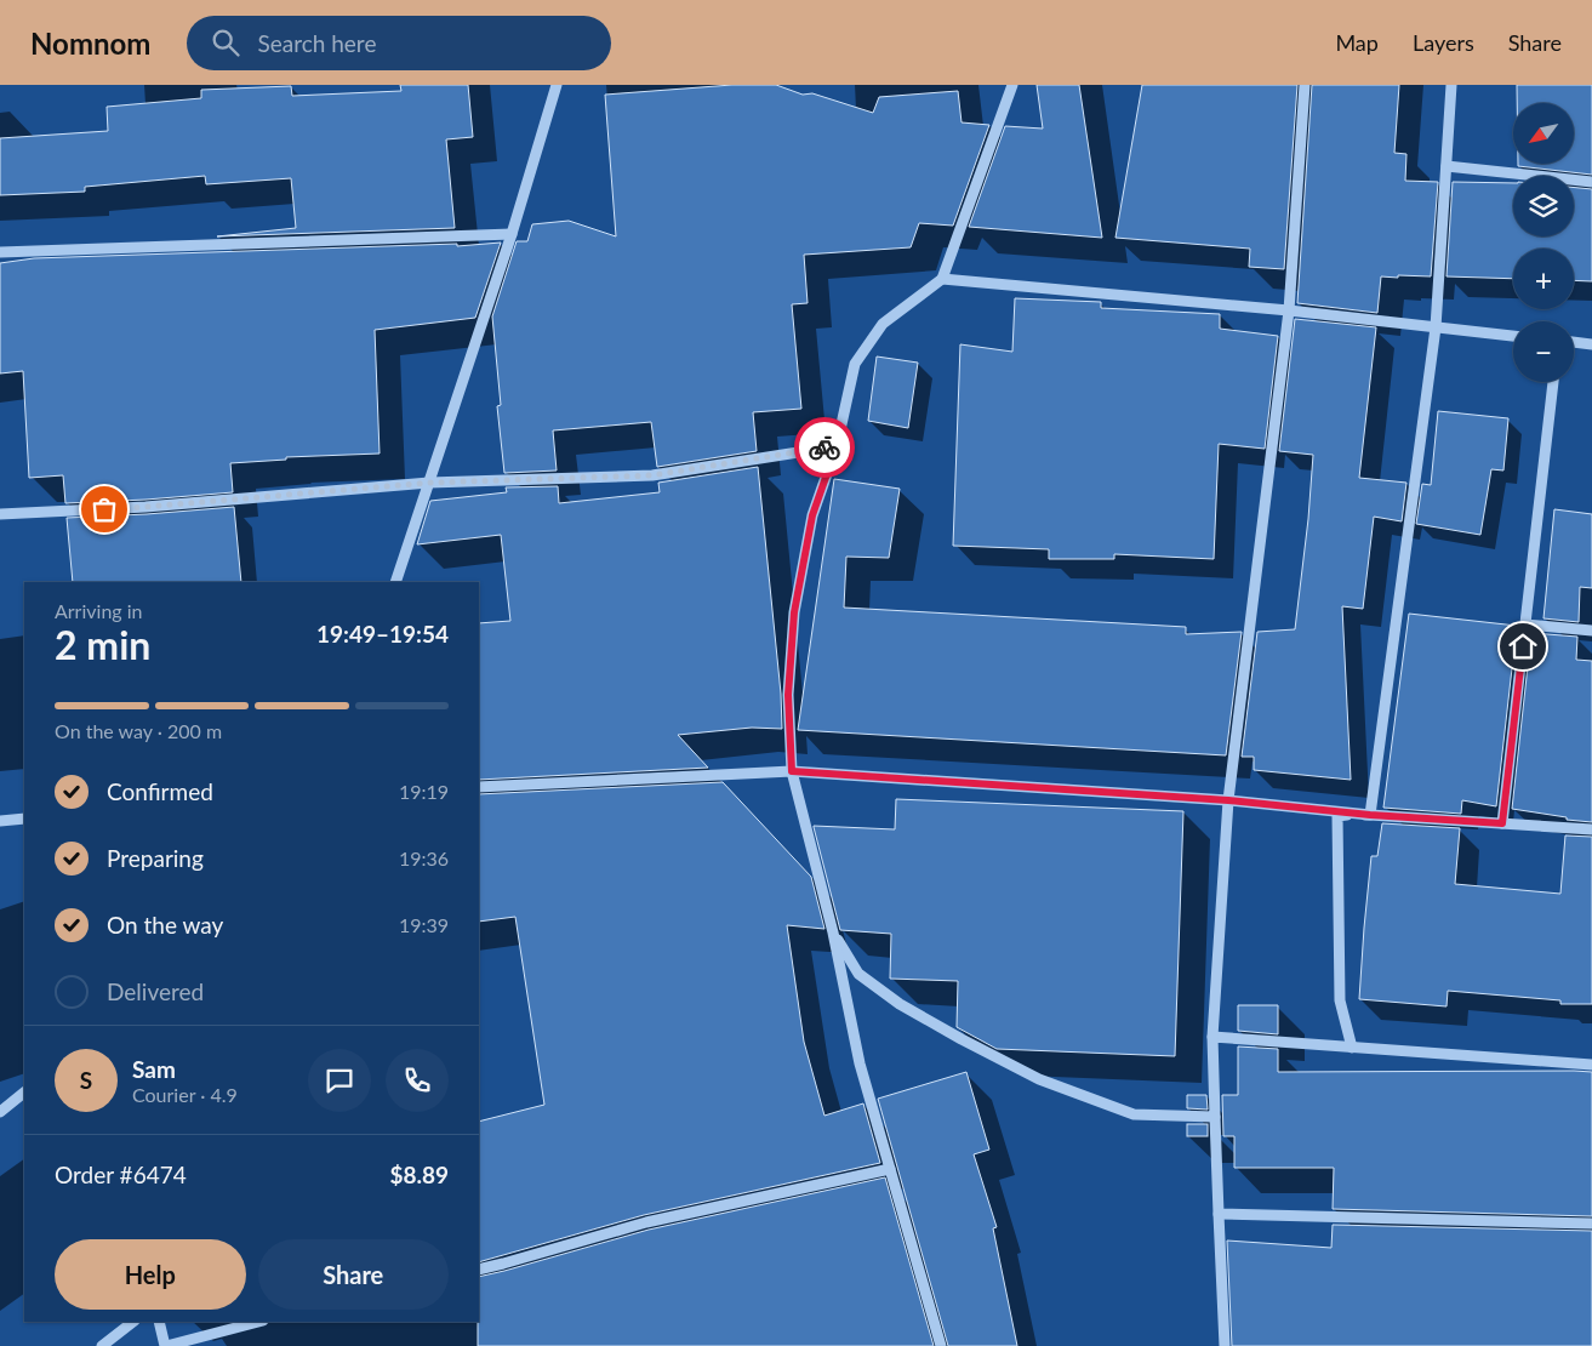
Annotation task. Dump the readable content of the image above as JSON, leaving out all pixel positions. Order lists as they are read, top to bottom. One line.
{"north":"bottom left","page":{"header":"Nomnom","search":"Search here","nav":["Map","Layers","Share"],"map_buttons":["+","−"],"heading":["2 min","Arriving in","19:49–19:54"],"panel":["Sam","Courier · 4.9","Order #6474","$8.89"],"bar":"On the way · 200 m","list":[["Confirmed","19:19"],["Preparing","19:36"],["On the way","19:39"],"Delivered"],"round":"S","buttons":["Help","Share"]}}
